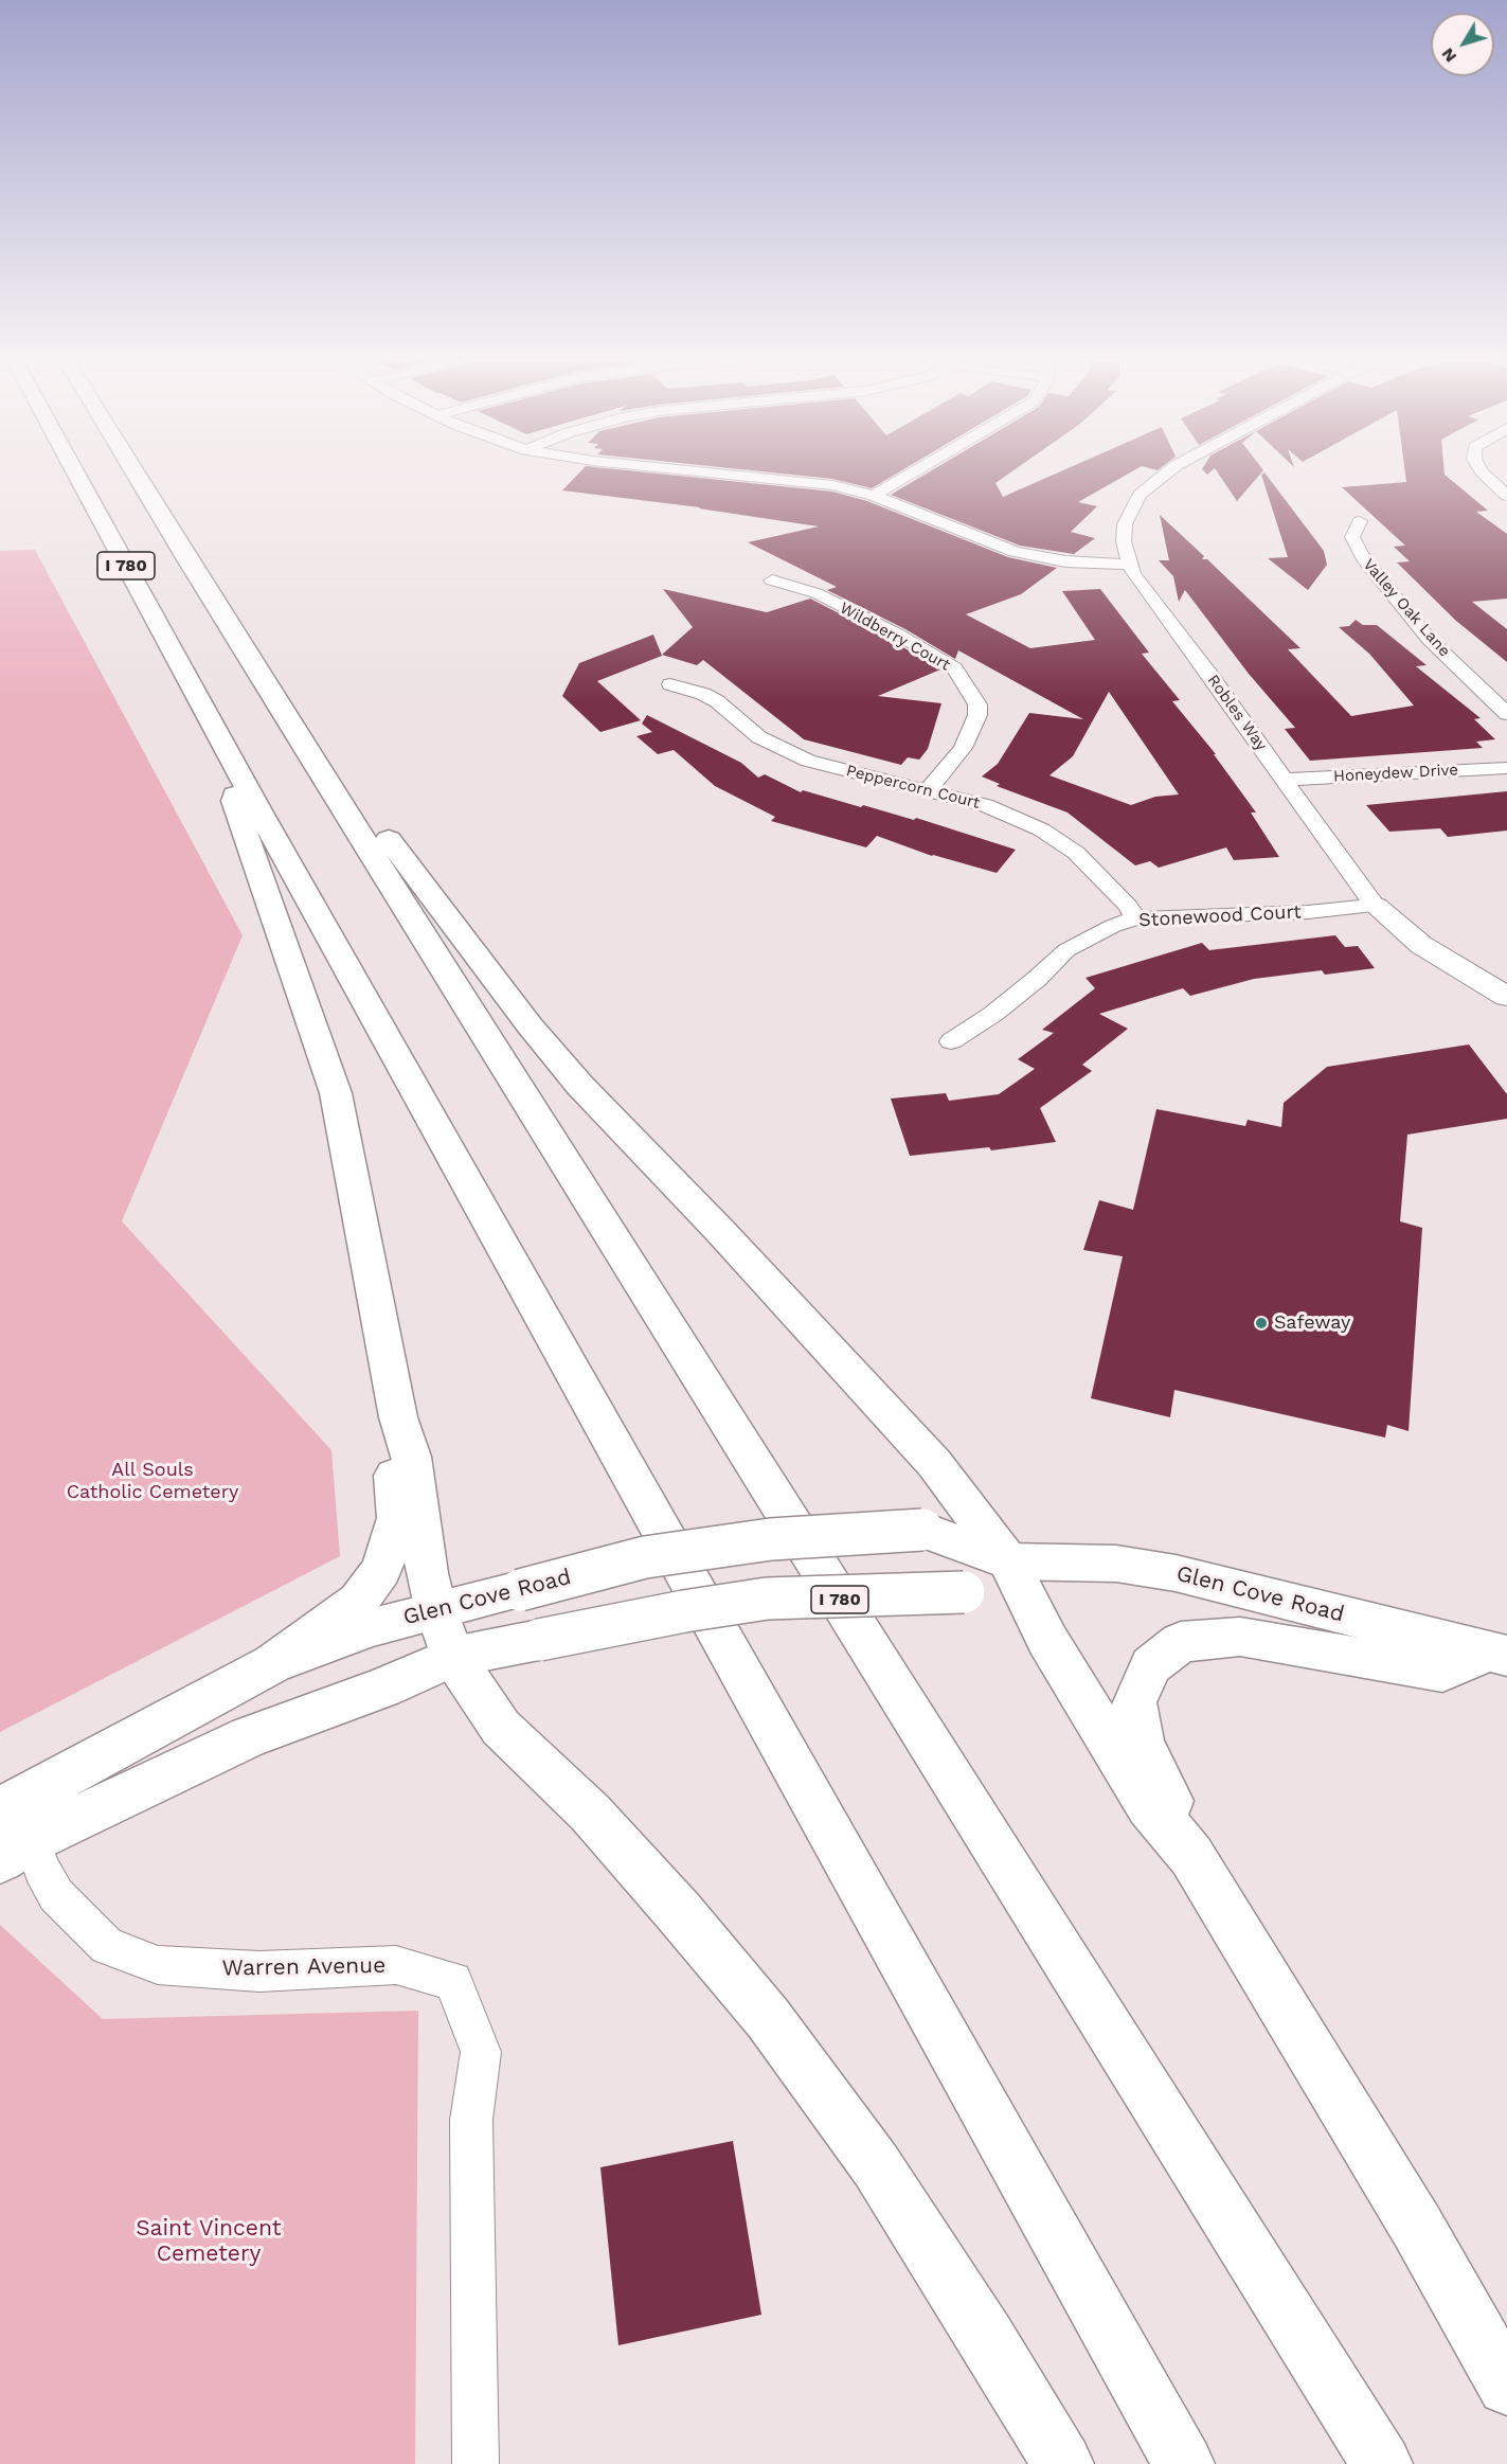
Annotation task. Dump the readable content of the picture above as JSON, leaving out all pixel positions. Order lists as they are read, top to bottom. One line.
{"streets":{"main road":["I 780","Glen Cove Road"],"street":["Valley Oak Lane","Wildberry Court","Robles Way","Honeydew Drive","Peppercorn Court","Stonewood Court","Warren Avenue"]},"crossings":[["Wildberry Court","Peppercorn Court"],["Robles Way","Honeydew Drive"],["Robles Way","Stonewood Court"],["Peppercorn Court","Stonewood Court"],["Glen Cove Road","Warren Avenue"]],"parks":["All Souls Catholic Cemetery","Saint Vincent Cemetery"],"places":["Safeway"],"north":"bottom left"}
